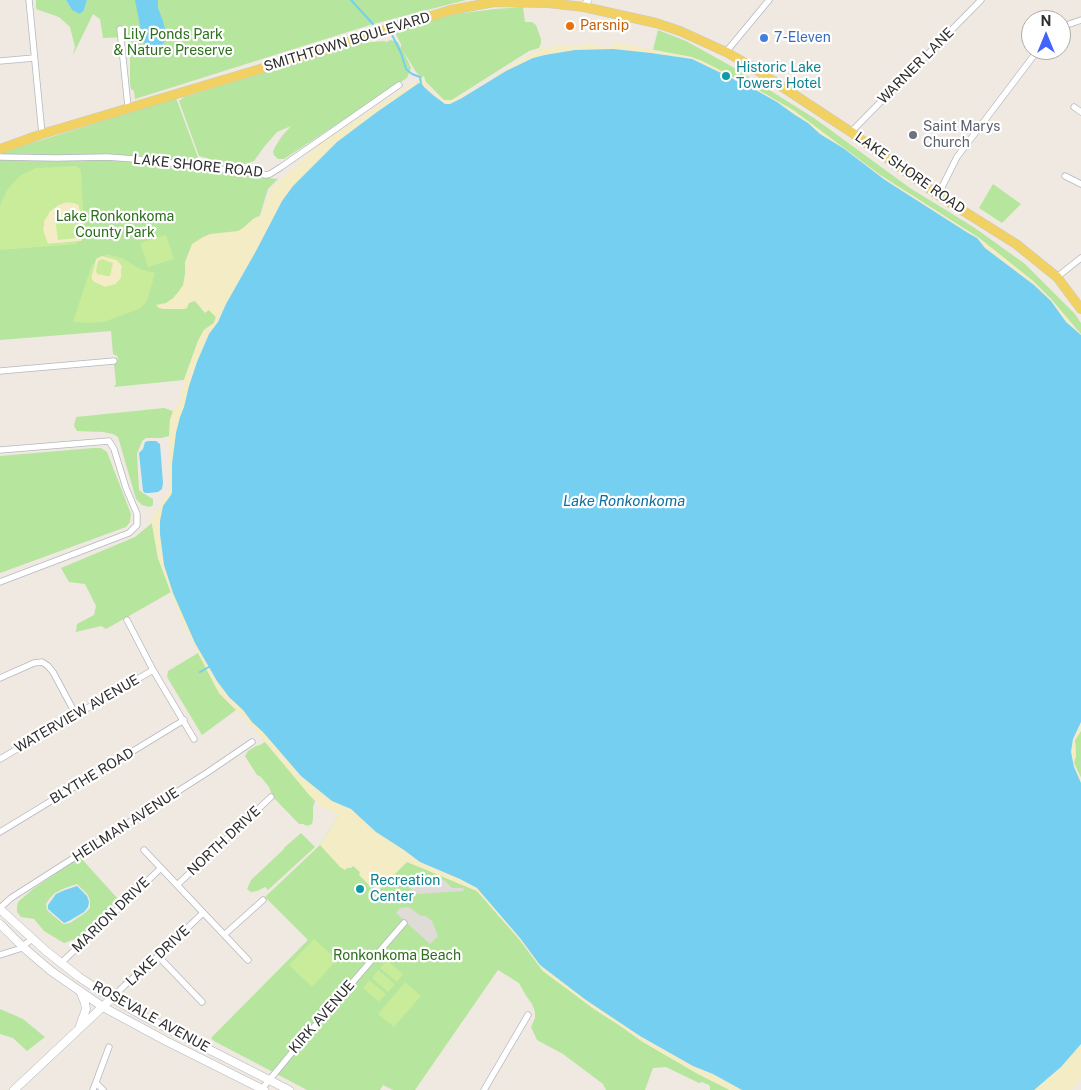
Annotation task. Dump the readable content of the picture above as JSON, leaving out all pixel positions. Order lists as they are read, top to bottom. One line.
{"streets":{"main road":["SMITHTOWN BOULEVARD","LAKE SHORE ROAD","ROSEVALE AVENUE"],"street":["WARNER LANE","WATERVIEW AVENUE","BLYTHE ROAD","HEILMAN AVENUE","NORTH DRIVE","MARION DRIVE","LAKE DRIVE","KIRK AVENUE"]},"crossings":[["SMITHTOWN BOULEVARD","LAKE SHORE ROAD"],["WARNER LANE","LAKE SHORE ROAD"],["HEILMAN AVENUE","ROSEVALE AVENUE"],["MARION DRIVE","ROSEVALE AVENUE"],["LAKE DRIVE","ROSEVALE AVENUE"],["ROSEVALE AVENUE","KIRK AVENUE"]],"water":["Lake Ronkonkoma"],"parks":["Lily Ponds Park & Nature Preserve","Lake Ronkonkoma County Park","Ronkonkoma Beach"],"places":["Parsnip","7-Eleven","Historic Lake Towers Hotel","Saint Marys Church","Recreation Center"],"north":"top"}
